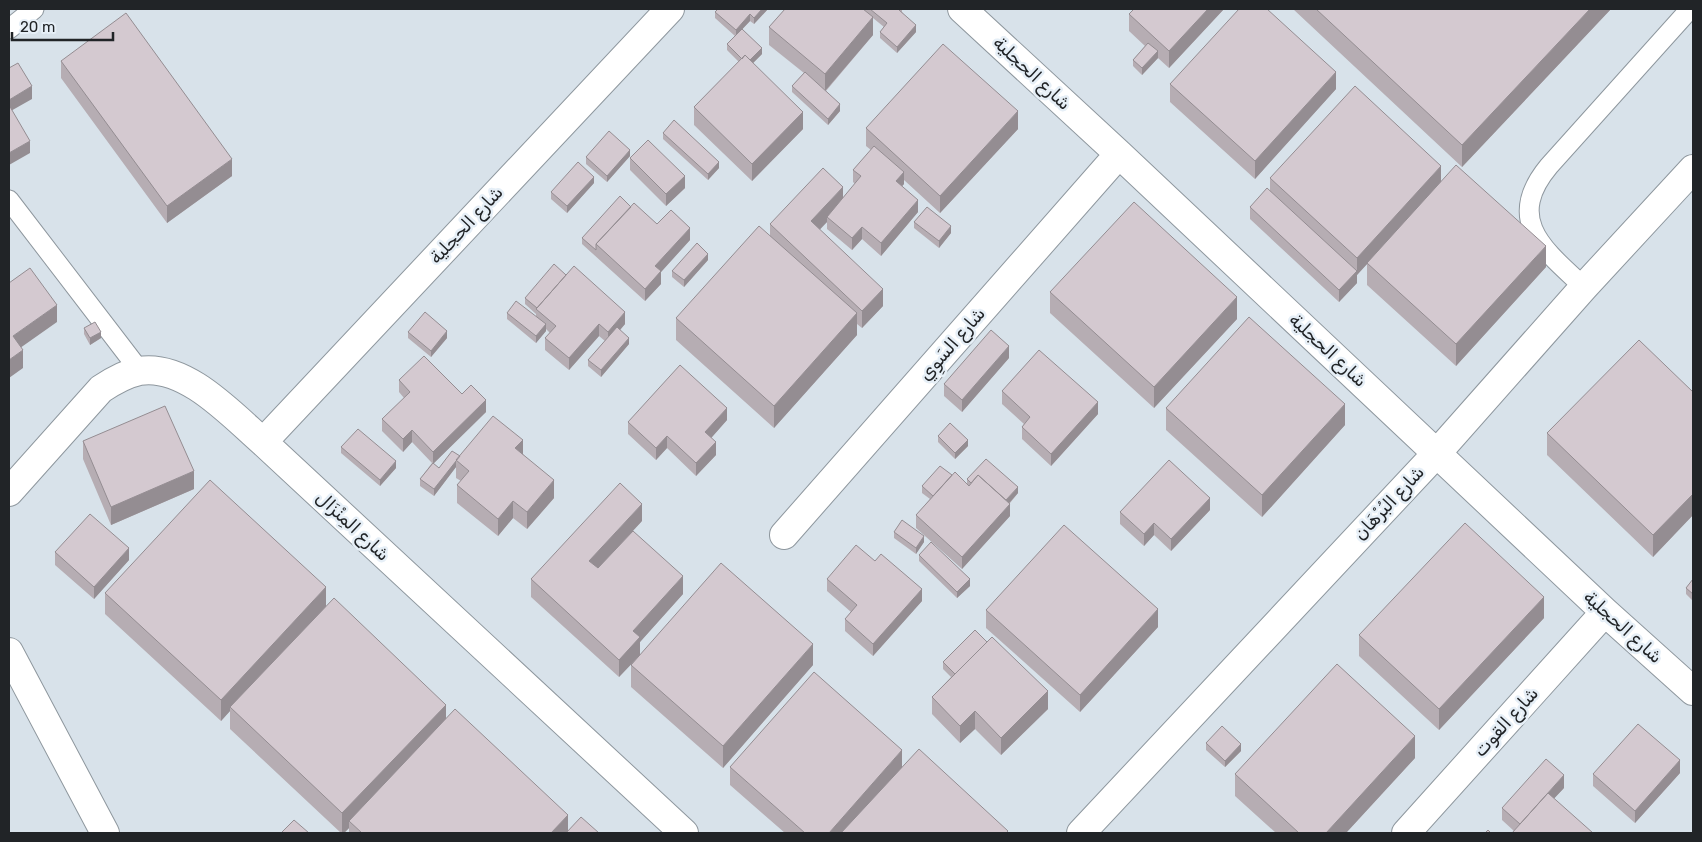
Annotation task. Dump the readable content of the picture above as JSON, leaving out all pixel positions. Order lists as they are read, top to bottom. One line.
{"streets":{"street":["شارع الحجلية","شارع السَوِي","شارع البُرْهَان","شارع المِنْزَال","شارع القوت"]},"crossings":[["شارع الحجلية","شارع السَوِي"],["شارع الحجلية","شارع البُرْهَان"],["شارع الحجلية","شارع المِنْزَال"],["شارع الحجلية","شارع القوت"]],"scale_bar":"20 m"}
